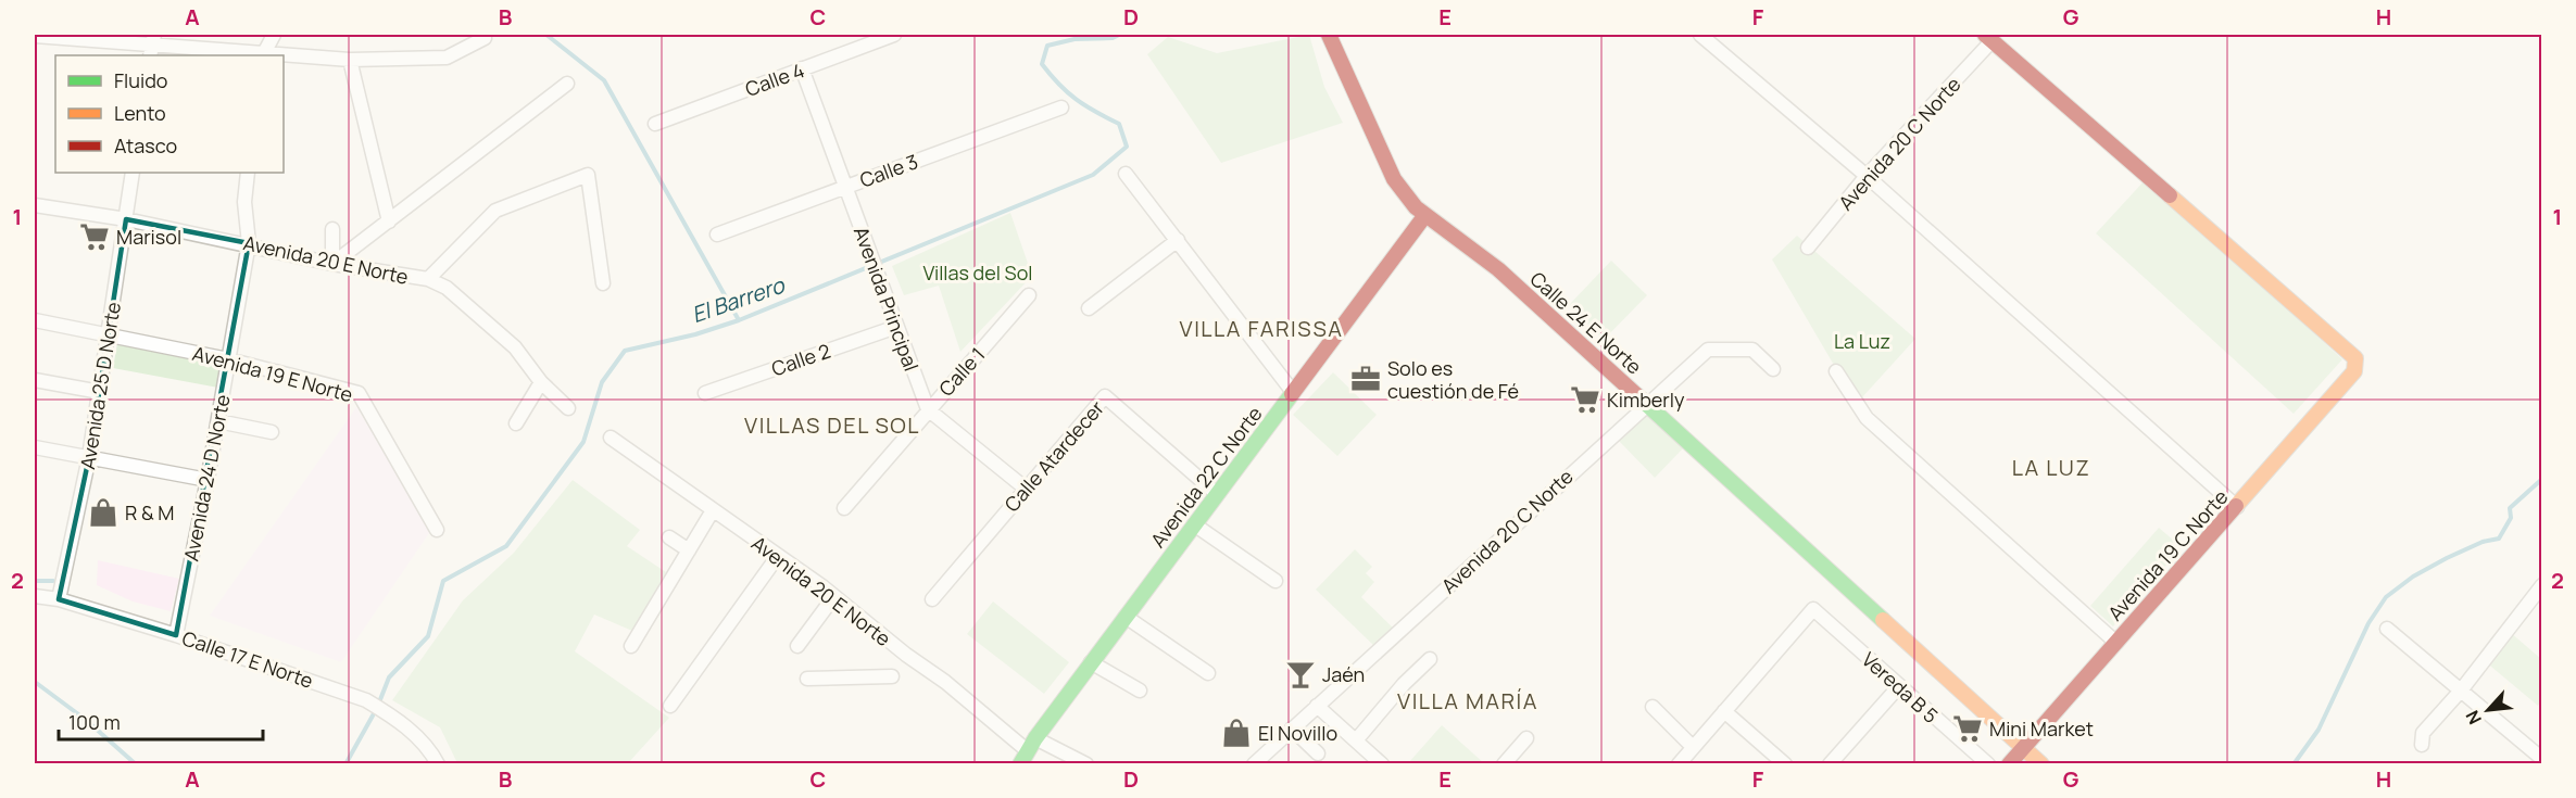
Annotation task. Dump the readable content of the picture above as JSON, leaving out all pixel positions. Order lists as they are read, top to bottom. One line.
{"streets":{"street":["Calle 4","Avenida 20 C Norte","Calle 3","Avenida 20 E Norte","Avenida Principal","Calle 24 E Norte","Calle 2","Calle 1","Avenida 19 E Norte","Avenida 25 D Norte","Calle Atardecer","Avenida 22 C Norte","Avenida 24 D Norte","Avenida 19 C Norte","Calle 17 E Norte","Vereda B 5"]},"crossings":[["Calle 4","Avenida Principal"],["Avenida 20 C Norte","Calle 24 E Norte"],["Avenida 20 C Norte","Avenida 19 C Norte"],["Calle 3","Avenida Principal"],["Avenida 20 E Norte","Avenida 25 D Norte"],["Avenida 20 E Norte","Avenida 22 C Norte"],["Avenida 20 E Norte","Avenida 24 D Norte"],["Avenida Principal","Calle 2"],["Avenida Principal","Calle 1"],["Calle 24 E Norte","Avenida 22 C Norte"],["Calle 24 E Norte","Avenida 19 C Norte"],["Avenida 19 E Norte","Avenida 25 D Norte"],["Avenida 19 E Norte","Avenida 24 D Norte"],["Avenida 25 D Norte","Calle 17 E Norte"],["Calle Atardecer","Avenida 22 C Norte"],["Avenida 24 D Norte","Calle 17 E Norte"]],"districts":["VILLA FARISSA","VILLAS DEL SOL","LA LUZ","VILLA MARÍA"],"water":["El Barrero"],"parks":["Villas del Sol","La Luz"],"places":{"supermarket":["Marisol","Kimberly","Mini Market"],"office":["Solo es cuestión de Fé"],"shop":["R & M","El Novillo"],"bar":["Jaén"]},"legend":["Fluido","Lento","Atasco"],"scale_bar":"100 m","north":"bottom left","grid":{"columns":["A","B","C","D","E","F","G","H"],"rows":["1","2"]}}
